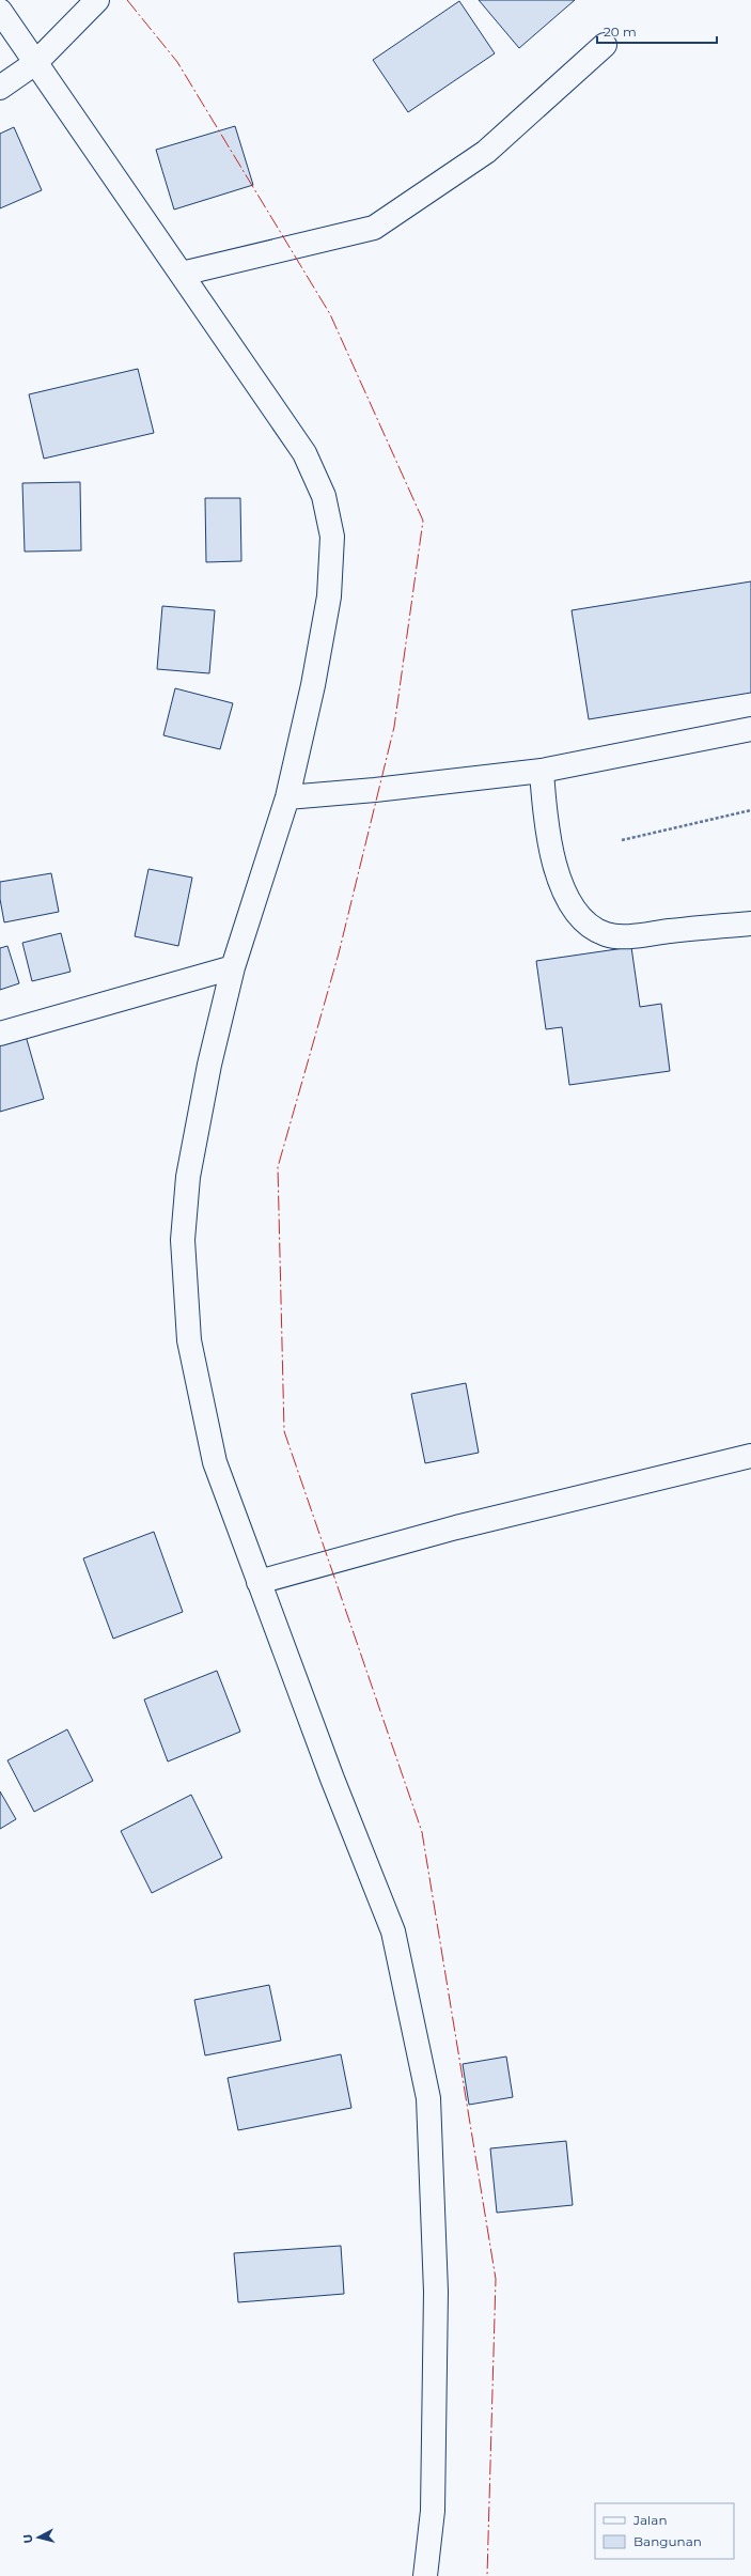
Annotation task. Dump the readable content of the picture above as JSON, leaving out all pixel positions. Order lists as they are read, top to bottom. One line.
{"legend":["Jalan","Bangunan"],"scale_bar":"20 m","north":"left"}
